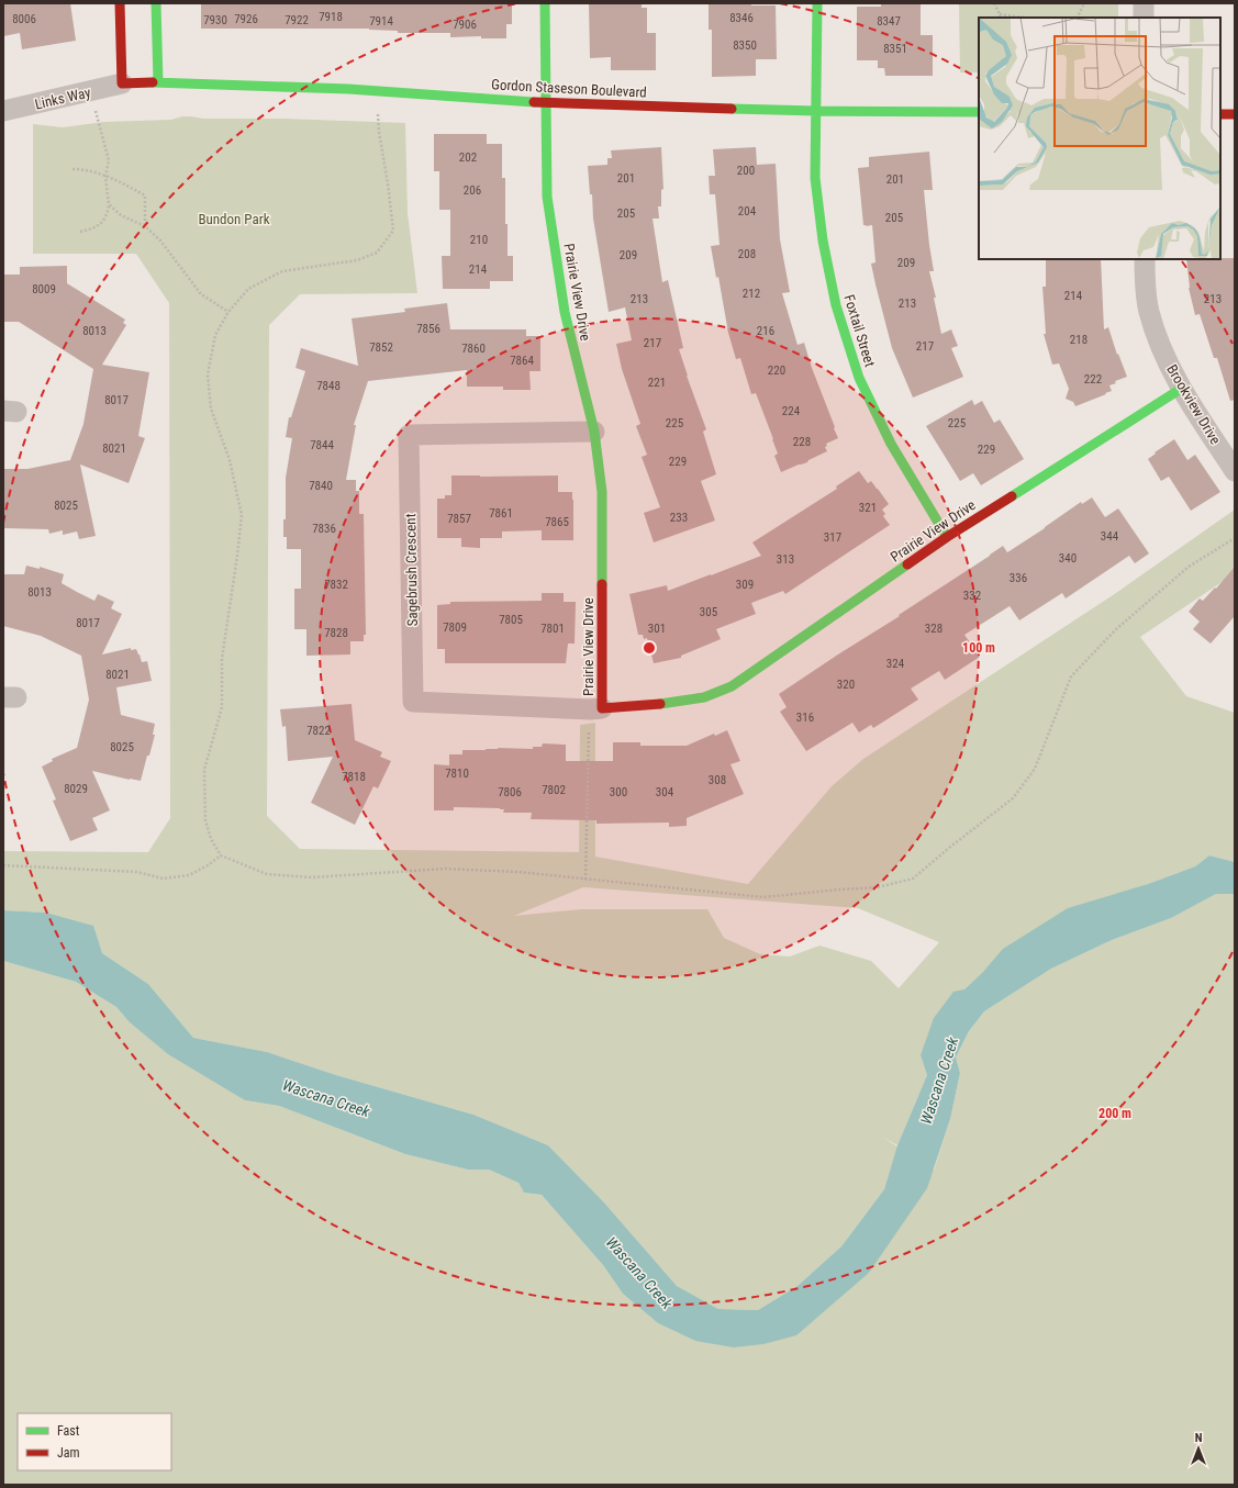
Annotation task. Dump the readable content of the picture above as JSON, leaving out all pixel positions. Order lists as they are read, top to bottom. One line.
{"streets":{"street":["Gordon Staseson Boulevard","Links Way","Prairie View Drive","Foxtail Street","Brookview Drive","Sagebrush Crescent"]},"crossings":[["Gordon Staseson Boulevard","Links Way"],["Gordon Staseson Boulevard","Prairie View Drive"],["Gordon Staseson Boulevard","Foxtail Street"],["Prairie View Drive","Foxtail Street"],["Prairie View Drive","Brookview Drive"],["Prairie View Drive","Sagebrush Crescent"]],"water":["Wascana Creek"],"parks":["Bundon Park"],"house_numbers":["7918","8346","8006","7926","7930","7922","7914","8347","7906","8350","8351","202","200","201","201","206","204","205","205","210","208","209","209","214","8009","212","214","213","213","213","7856","8013","216","218","217","217","7852","7860","7864","220","222","221","7848","8017","224","225","225","228","7844","8021","229","229","7840","8025","321","7861","233","7857","7865","7836","344","317","340","313","336","7832","309","8013","332","305","7805","8017","7809","7801","301","328","7828","324","8021","320","316","7822","8025","7810","7818","308","8029","7802","7806","300","304"],"legend":["Fast","Jam"],"north":"top","rings":["100 m","200 m"]}
